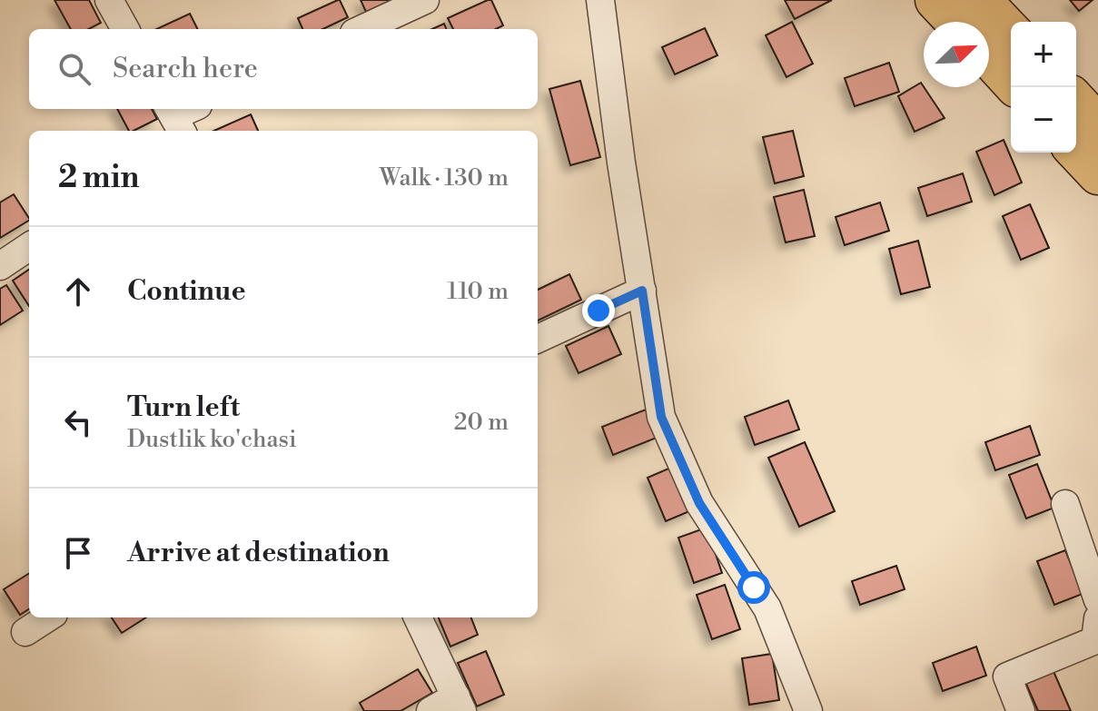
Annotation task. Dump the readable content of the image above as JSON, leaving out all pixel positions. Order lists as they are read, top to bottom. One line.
{"north":"top right","page":{"map_buttons":["+","−"],"search":"Search here","heading":["2 min","Walk · 130 m"],"list":[["Continue","110 m"],["Turn left","Dustlik ko'chasi","20 m"],"Arrive at destination"]}}
